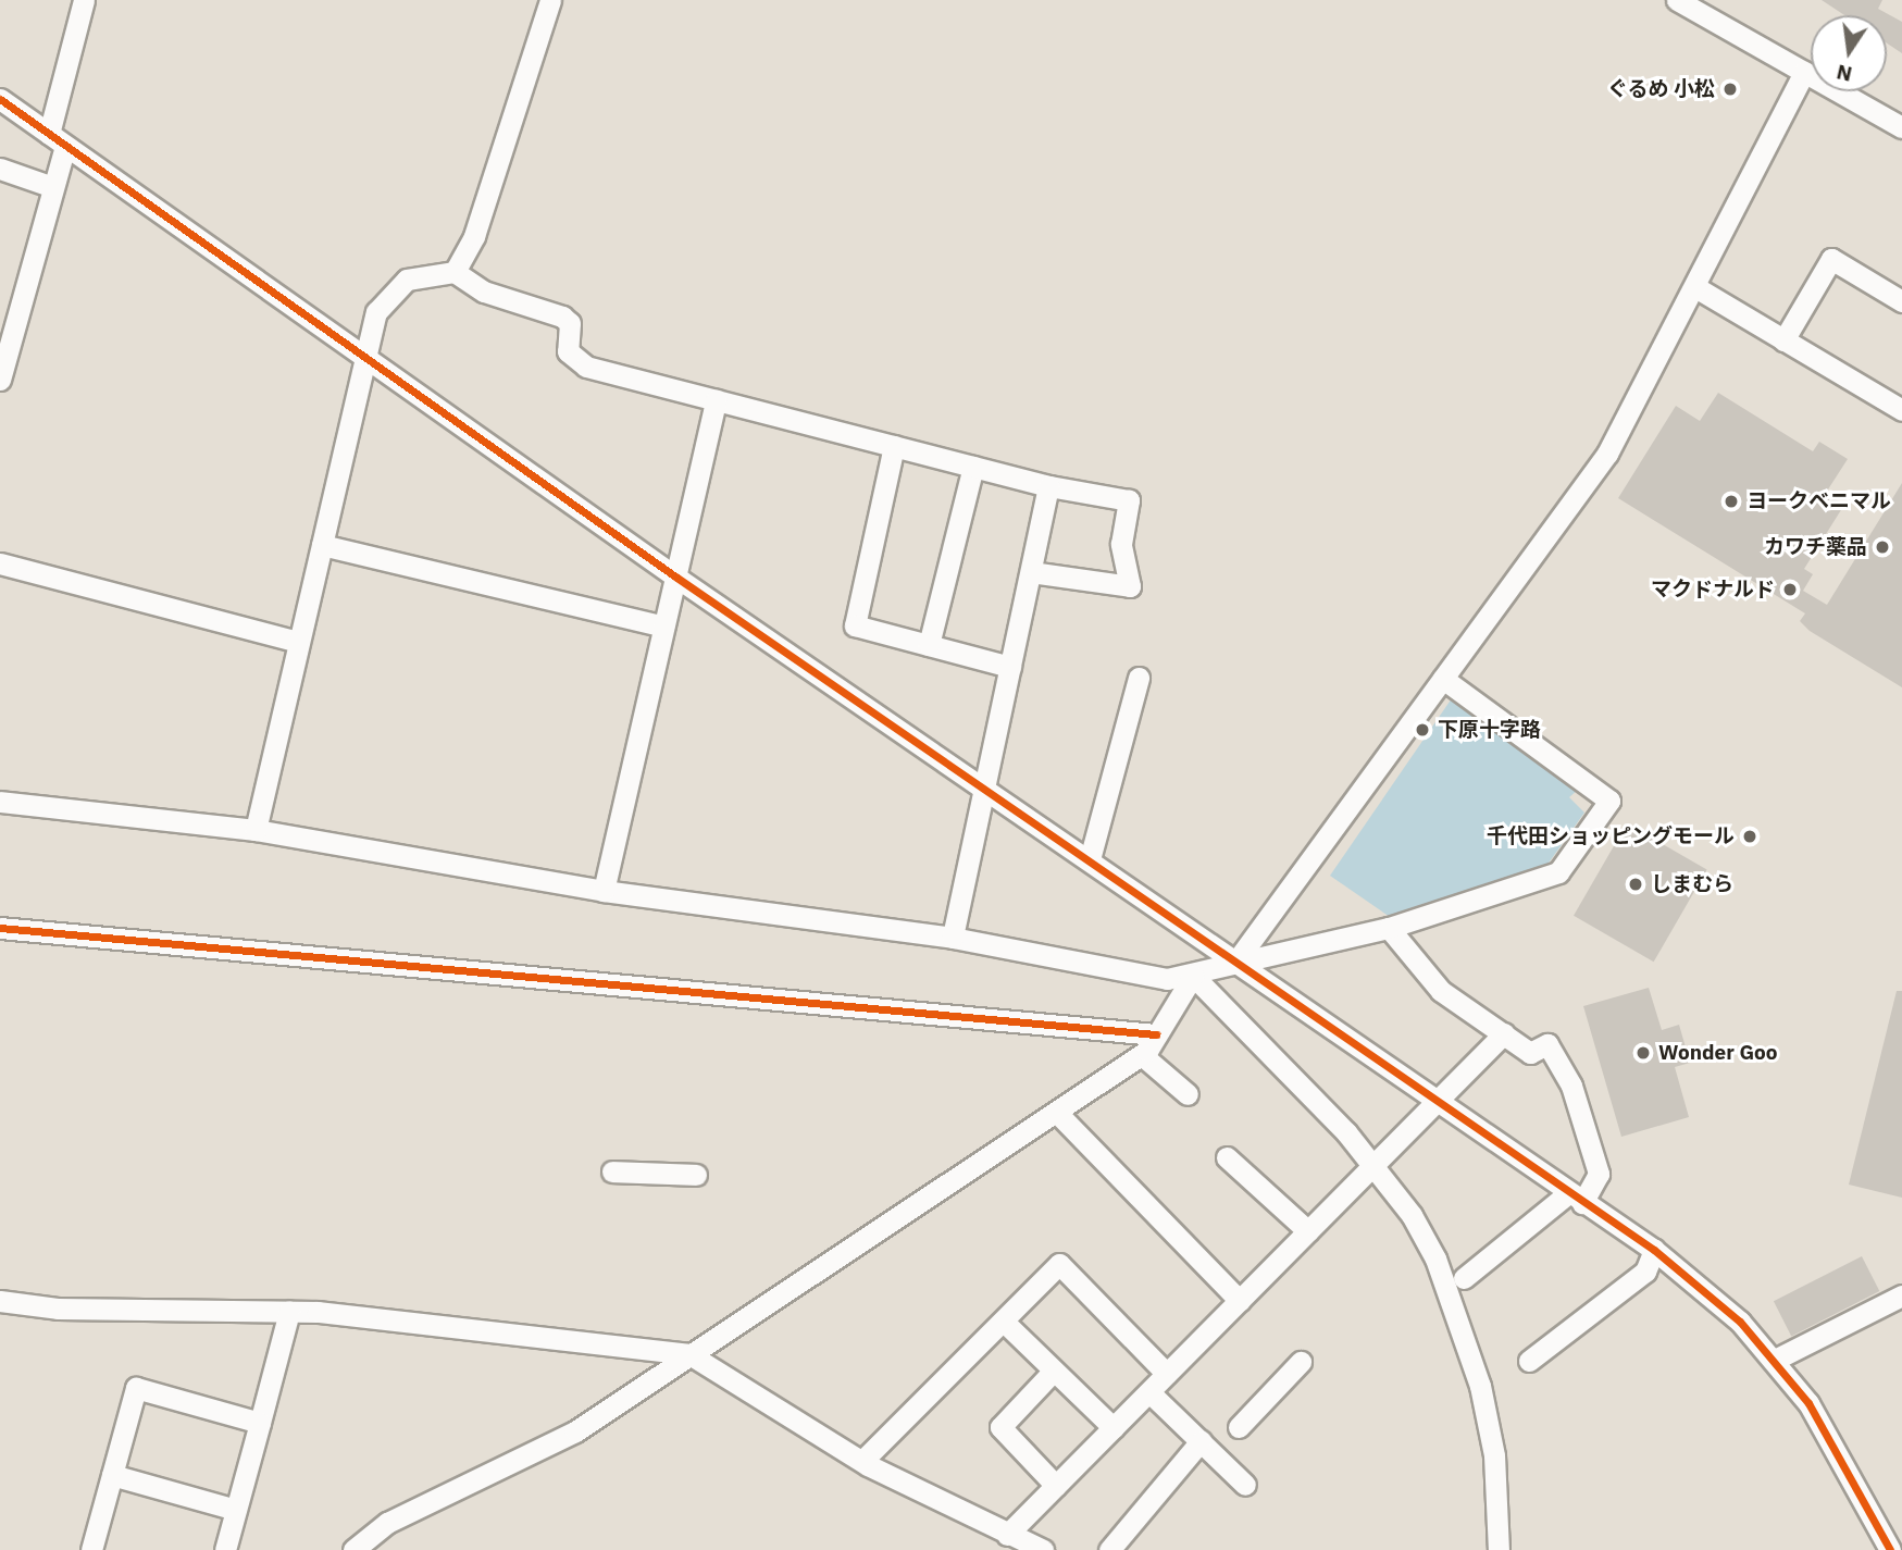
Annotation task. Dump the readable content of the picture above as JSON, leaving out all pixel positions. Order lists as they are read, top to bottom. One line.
{"places":["ぐるめ 小松","ヨークベニマル","カワチ薬品","マクドナルド","下原十字路","千代田ショッピングモール","しまむら","Wonder Goo"],"north":"bottom"}
